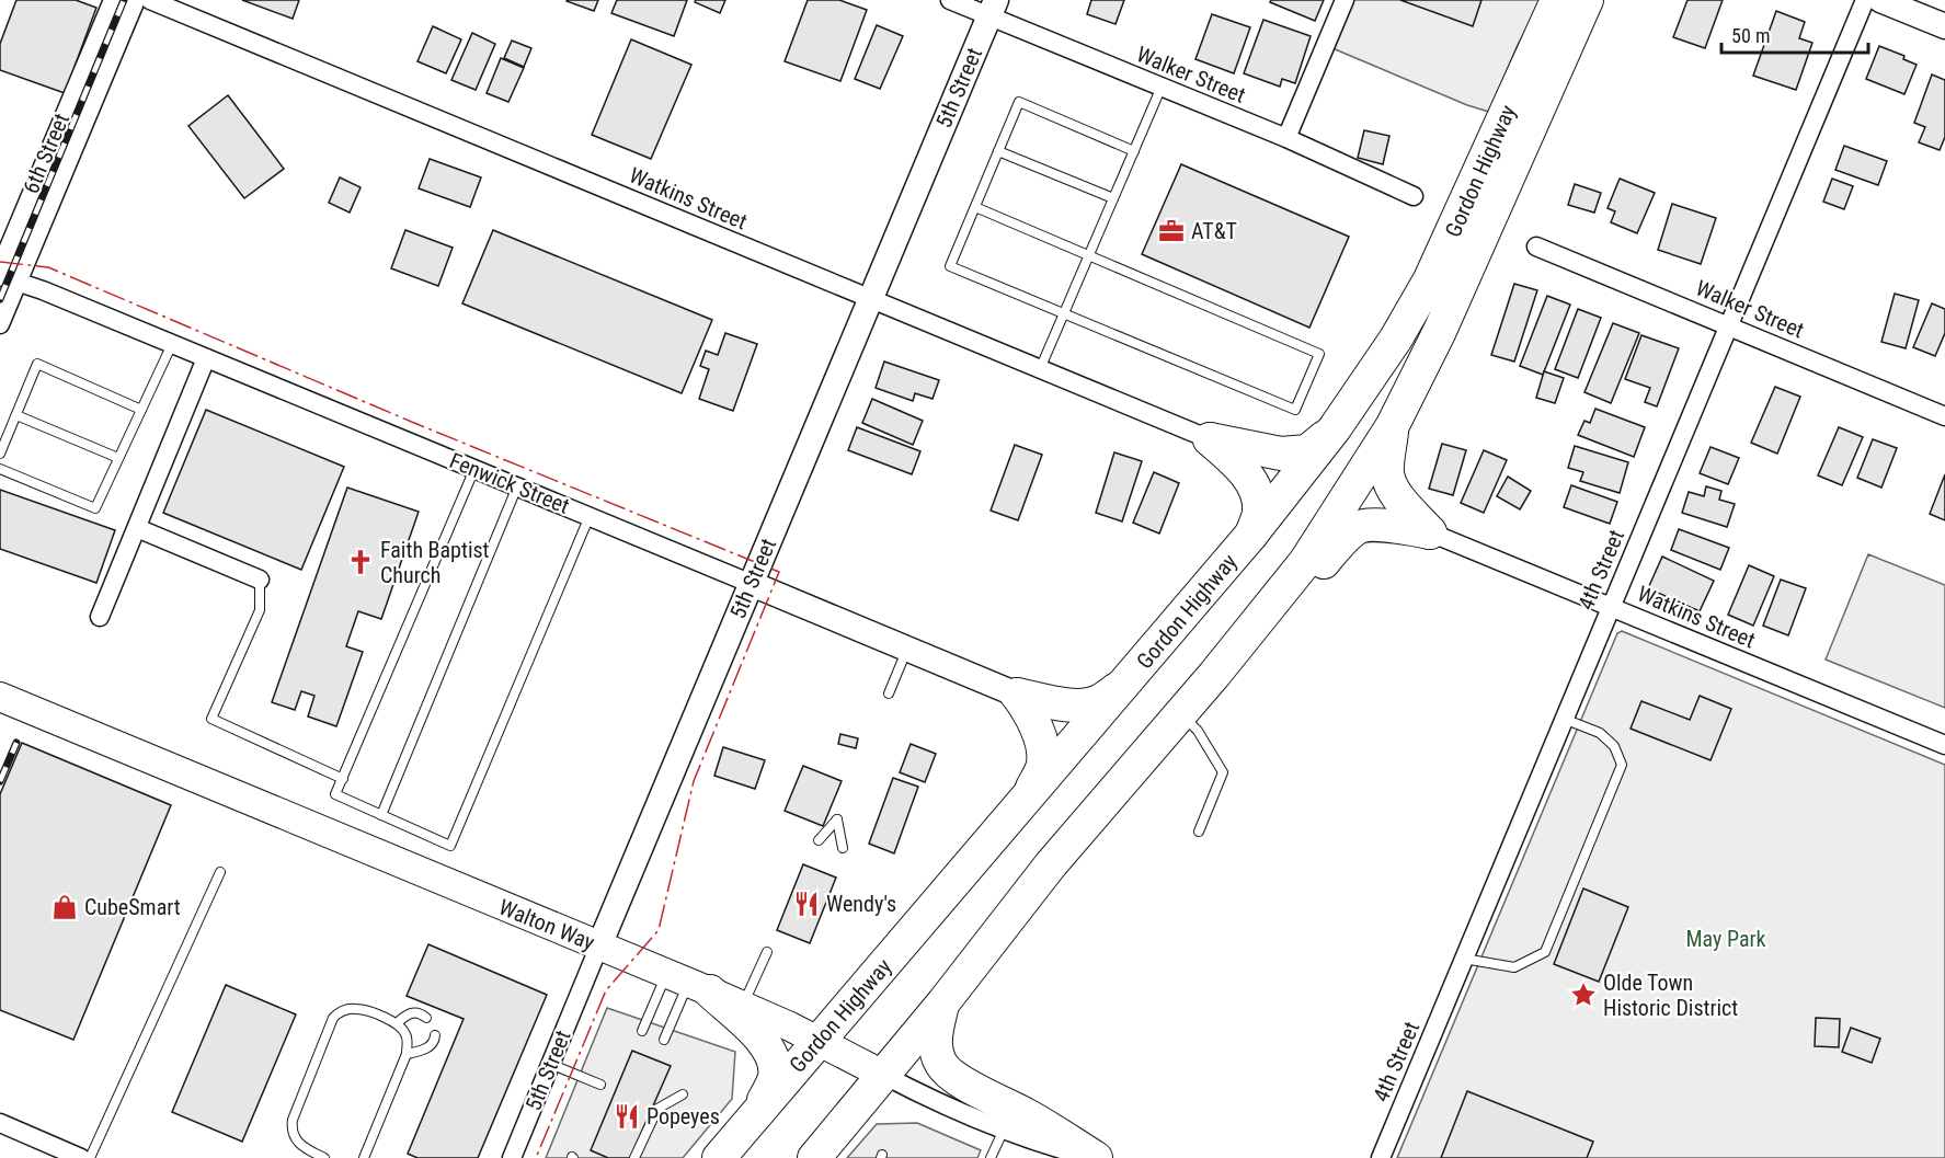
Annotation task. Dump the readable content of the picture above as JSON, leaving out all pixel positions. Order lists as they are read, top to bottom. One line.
{"streets":{"highway":["Gordon Highway"],"main road":["5th Street","Fenwick Street","Walton Way"],"street":["Walker Street","6th Street","Watkins Street","4th Street"]},"crossings":[["Walker Street","5th Street"],["Walker Street","4th Street"],["5th Street","Watkins Street"],["5th Street","Fenwick Street"],["5th Street","Walton Way"],["6th Street","Fenwick Street"],["Gordon Highway","Walton Way"],["Watkins Street","4th Street"]],"parks":["May Park"],"places":{"office":["AT&T"],"church":["Faith Baptist Church"],"restaurant":["Wendy's","Popeyes"],"shop":["CubeSmart"],"place":["Olde Town Historic District"]},"scale_bar":"50 m"}
